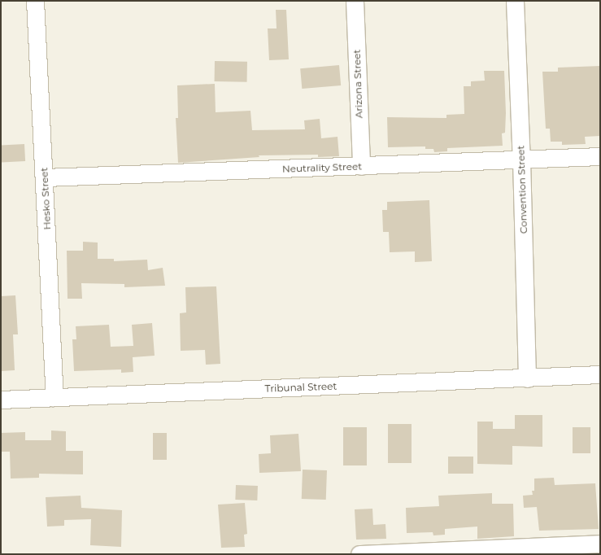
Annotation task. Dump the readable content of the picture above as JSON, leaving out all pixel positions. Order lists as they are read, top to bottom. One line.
{"streets":{"street":["Arizona Street","Neutrality Street","Convention Street","Hesko Street","Tribunal Street"]},"crossings":[["Arizona Street","Neutrality Street"],["Neutrality Street","Convention Street"],["Neutrality Street","Hesko Street"],["Convention Street","Tribunal Street"],["Hesko Street","Tribunal Street"]]}
